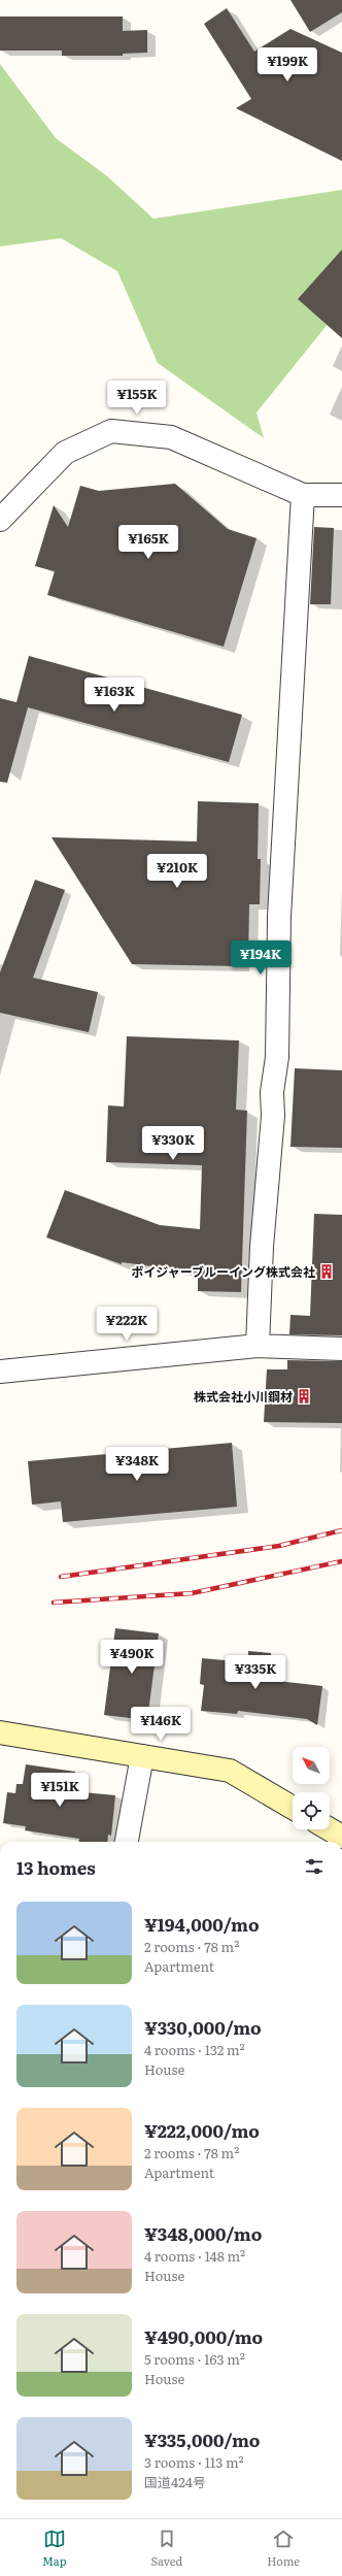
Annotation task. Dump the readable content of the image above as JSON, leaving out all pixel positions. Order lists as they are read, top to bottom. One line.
{"places":{"building":["ボイジャーブルーイング株式会社","株式会社小川鋼材"]},"north":"top left","page":{"price":["¥199K","¥155K","¥165K","¥163K","¥210K","¥194K","¥330K","¥222K","¥348K","¥490K","¥335K","¥146K","¥151K"],"heading":"13 homes","list":[{"name":"¥194,000/mo","note":"2 rooms · 78 m² · Apartment"},{"name":"¥330,000/mo","note":"4 rooms · 132 m² · House"},{"name":"¥222,000/mo","note":"2 rooms · 78 m² · Apartment"},{"name":"¥348,000/mo","note":"4 rooms · 148 m² · House"},{"name":"¥490,000/mo","note":"5 rooms · 163 m² · House"},{"name":"¥335,000/mo","note":"3 rooms · 113 m² · 国道424号"}],"tabs":["Map","Saved","Home"]}}
